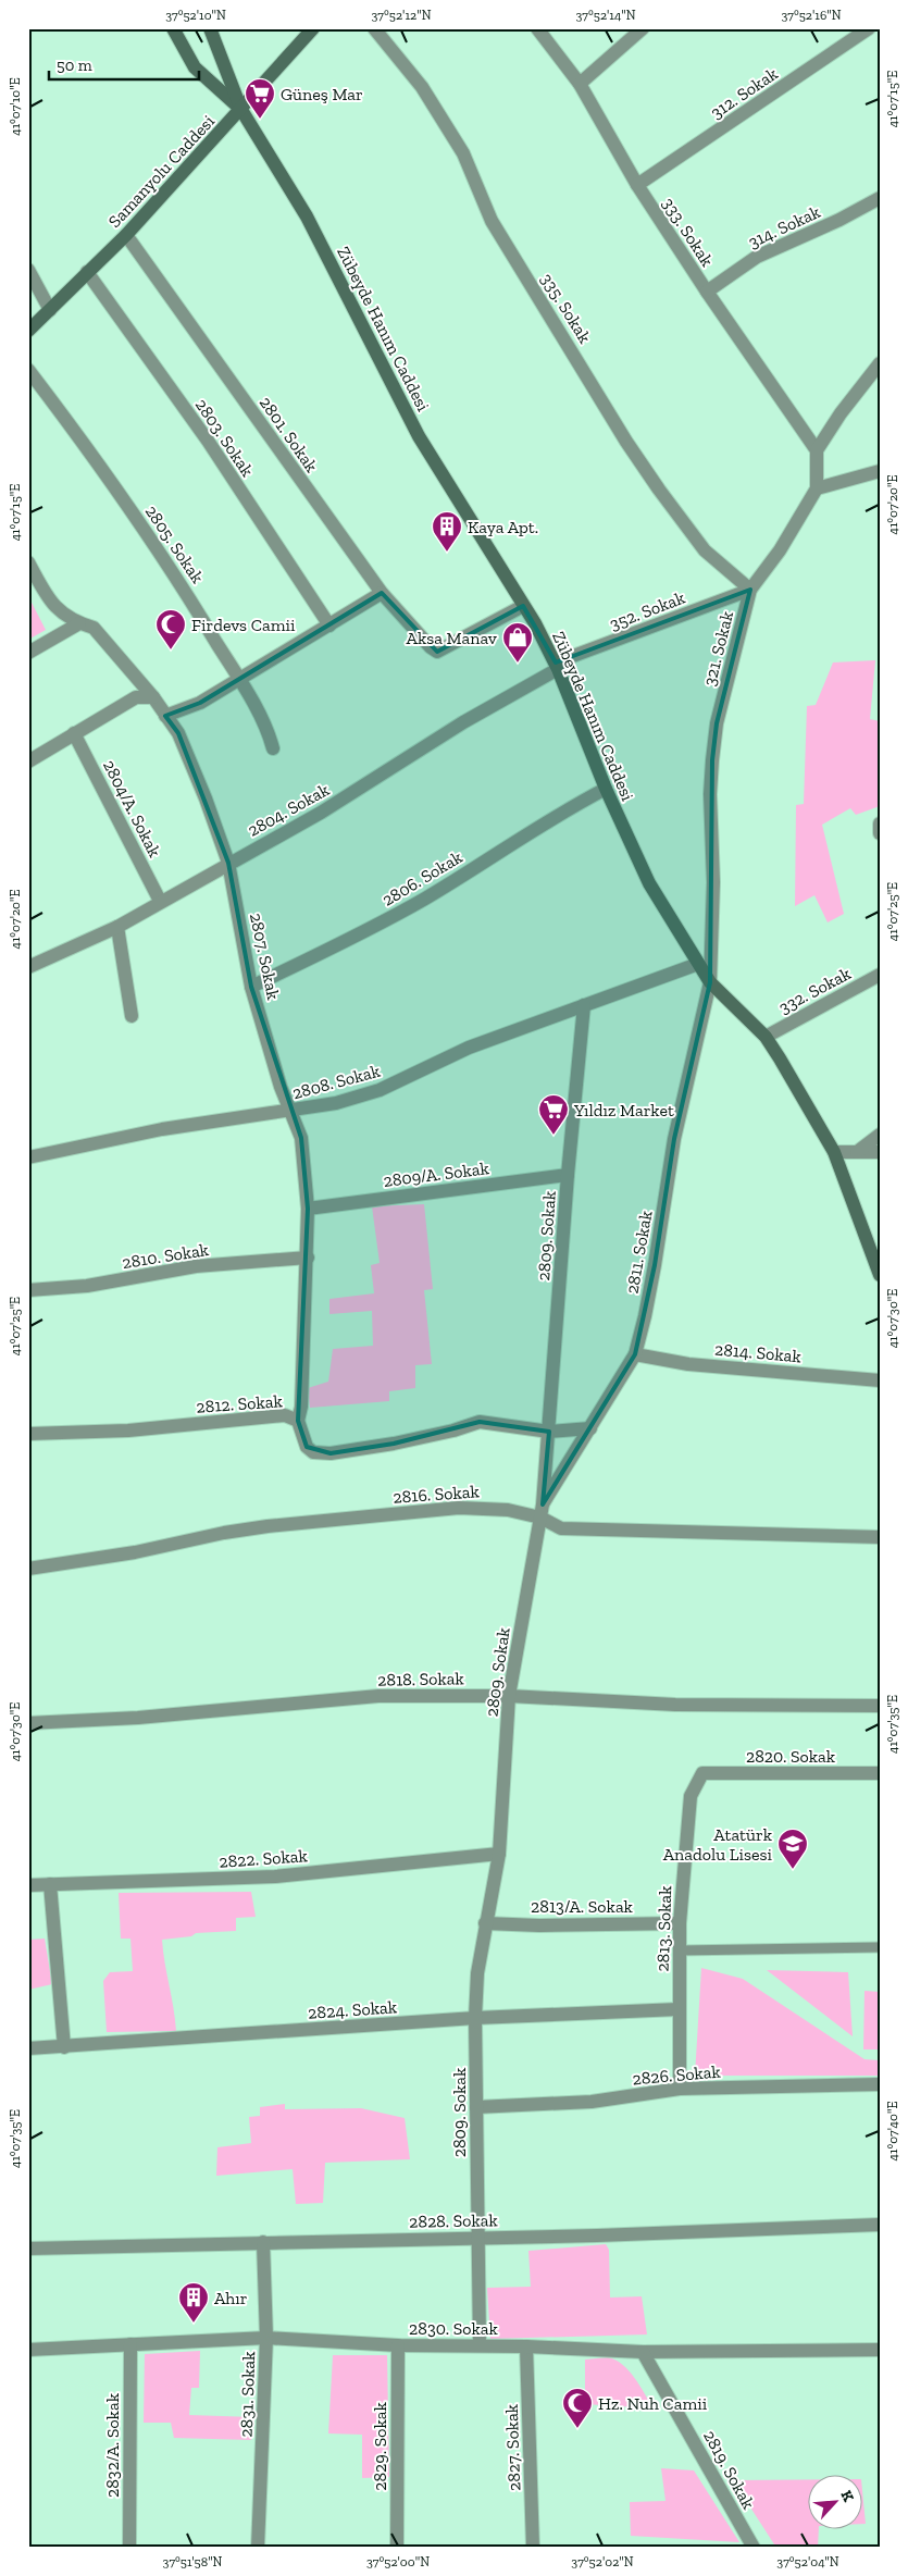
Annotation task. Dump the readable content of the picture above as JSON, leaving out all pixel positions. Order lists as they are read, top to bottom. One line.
{"streets":{"street":["312. Sokak","Samanyolu Caddesi","314. Sokak","333. Sokak","335. Sokak","Zübeyde Hanım Caddesi","2801. Sokak","2803. Sokak","2805. Sokak","352. Sokak","321. Sokak","2804/A. Sokak","2804. Sokak","2806. Sokak","2807. Sokak","332. Sokak","2808. Sokak","2809/A. Sokak","2809. Sokak","2811. Sokak","2810. Sokak","2814. Sokak","2812. Sokak","2816. Sokak","2818. Sokak","2820. Sokak","2822. Sokak","2813/A. Sokak","2813. Sokak","2824. Sokak","2826. Sokak","2828. Sokak","2830. Sokak","2831. Sokak","2832/A. Sokak","2829. Sokak","2827. Sokak","2819. Sokak"]},"crossings":[["312. Sokak","333. Sokak"],["Samanyolu Caddesi","Zübeyde Hanım Caddesi"],["Samanyolu Caddesi","2801. Sokak"],["Samanyolu Caddesi","2803. Sokak"],["314. Sokak","333. Sokak"],["335. Sokak","352. Sokak"],["335. Sokak","321. Sokak"],["Zübeyde Hanım Caddesi","2801. Sokak"],["Zübeyde Hanım Caddesi","352. Sokak"],["Zübeyde Hanım Caddesi","321. Sokak"],["Zübeyde Hanım Caddesi","2804. Sokak"],["Zübeyde Hanım Caddesi","2806. Sokak"],["Zübeyde Hanım Caddesi","332. Sokak"],["Zübeyde Hanım Caddesi","2808. Sokak"],["Zübeyde Hanım Caddesi","2811. Sokak"],["352. Sokak","321. Sokak"],["352. Sokak","2804. Sokak"],["321. Sokak","2811. Sokak"],["2804/A. Sokak","2804. Sokak"],["2804. Sokak","2807. Sokak"],["2806. Sokak","2807. Sokak"],["2807. Sokak","2808. Sokak"],["2807. Sokak","2809/A. Sokak"],["2807. Sokak","2810. Sokak"],["2807. Sokak","2812. Sokak"],["2808. Sokak","2809. Sokak"],["2809/A. Sokak","2809. Sokak"],["2809. Sokak","2811. Sokak"],["2809. Sokak","2812. Sokak"],["2809. Sokak","2816. Sokak"],["2809. Sokak","2818. Sokak"],["2809. Sokak","2822. Sokak"],["2809. Sokak","2813/A. Sokak"],["2809. Sokak","2824. Sokak"],["2809. Sokak","2826. Sokak"],["2809. Sokak","2828. Sokak"],["2809. Sokak","2830. Sokak"],["2811. Sokak","2814. Sokak"],["2811. Sokak","2812. Sokak"],["2811. Sokak","2816. Sokak"],["2820. Sokak","2813. Sokak"],["2813/A. Sokak","2813. Sokak"],["2813. Sokak","2824. Sokak"],["2813. Sokak","2826. Sokak"],["2828. Sokak","2831. Sokak"],["2830. Sokak","2831. Sokak"],["2830. Sokak","2832/A. Sokak"],["2830. Sokak","2829. Sokak"],["2830. Sokak","2827. Sokak"],["2830. Sokak","2819. Sokak"]],"places":{"supermarket":["Güneş Mar","Yıldız Market"],"building":["Kaya Apt.","Ahır"],"mosque":["Firdevs Camii","Hz. Nuh Camii"],"shop":["Aksa Manav"],"school or university":["Atatürk Anadolu Lisesi"]},"scale_bar":"50 m","north":"top right","coordinates":["37°52'10\"N","37°52'12\"N","37°52'14\"N","37°52'16\"N","41°07'15\"E","41°07'10\"E","41°07'20\"E","41°07'25\"E","41°07'30\"E","41°07'35\"E","41°07'40\"E","37°51'58\"N","37°52'00\"N","37°52'02\"N","37°52'04\"N"]}
